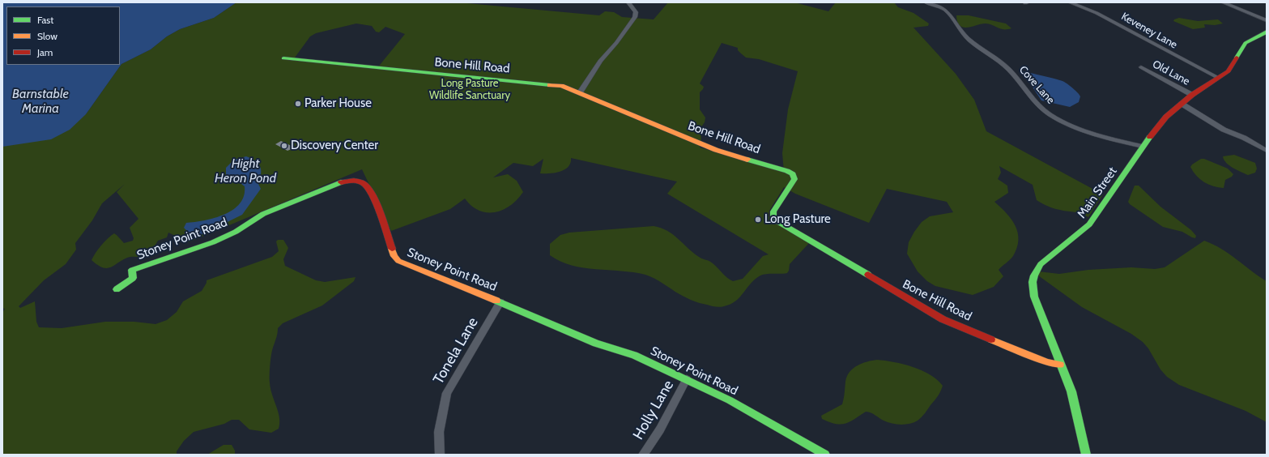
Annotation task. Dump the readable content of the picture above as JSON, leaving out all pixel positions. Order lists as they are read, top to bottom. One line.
{"streets":{"street":["Keveney Lane","Bone Hill Road","Old Lane","Cove Lane","Main Street","Stoney Point Road","Tonela Lane","Holly Lane"]},"crossings":[["Keveney Lane","Main Street"],["Bone Hill Road","Main Street"],["Old Lane","Main Street"],["Cove Lane","Main Street"],["Stoney Point Road","Tonela Lane"],["Stoney Point Road","Holly Lane"]],"water":["Barnstable Marina","Hight Heron Pond"],"parks":["Long Pasture Wildlife Sanctuary"],"places":["Parker House","Discovery Center","Long Pasture"],"legend":["Fast","Slow","Jam"]}
